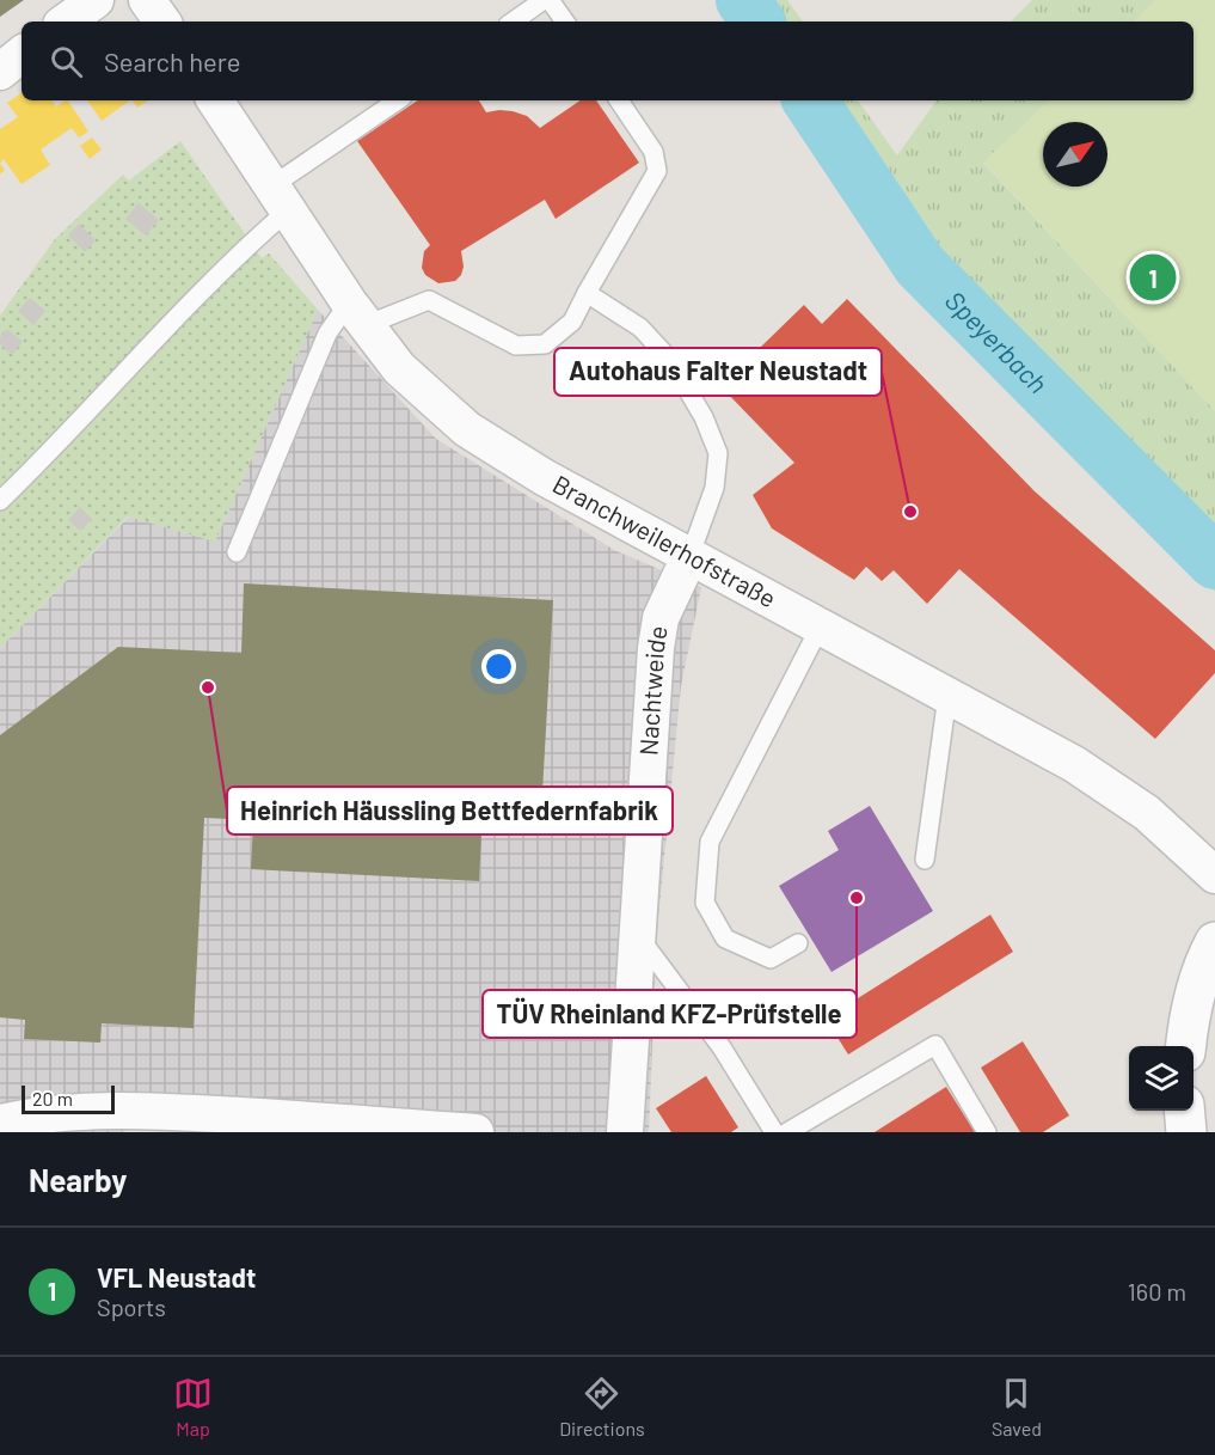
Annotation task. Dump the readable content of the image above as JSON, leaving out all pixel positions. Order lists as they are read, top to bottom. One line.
{"streets":{"street":["Branchweilerhofstraße","Nachtweide"]},"crossings":[["Branchweilerhofstraße","Nachtweide"]],"water":["Speyerbach"],"places":["Autohaus Falter Neustadt","Heinrich Häussling Bettfedernfabrik","TÜV Rheinland KFZ-Prüfstelle"],"scale_bar":"20 m","north":"top right","page":{"search":"Search here","pins":"1","scale":"20 m","heading":"Nearby","list":[{"mark":"1","name":"VFL Neustadt","note":"Sports","value":"160 m"}],"nav":["Map","Directions","Saved"]}}
